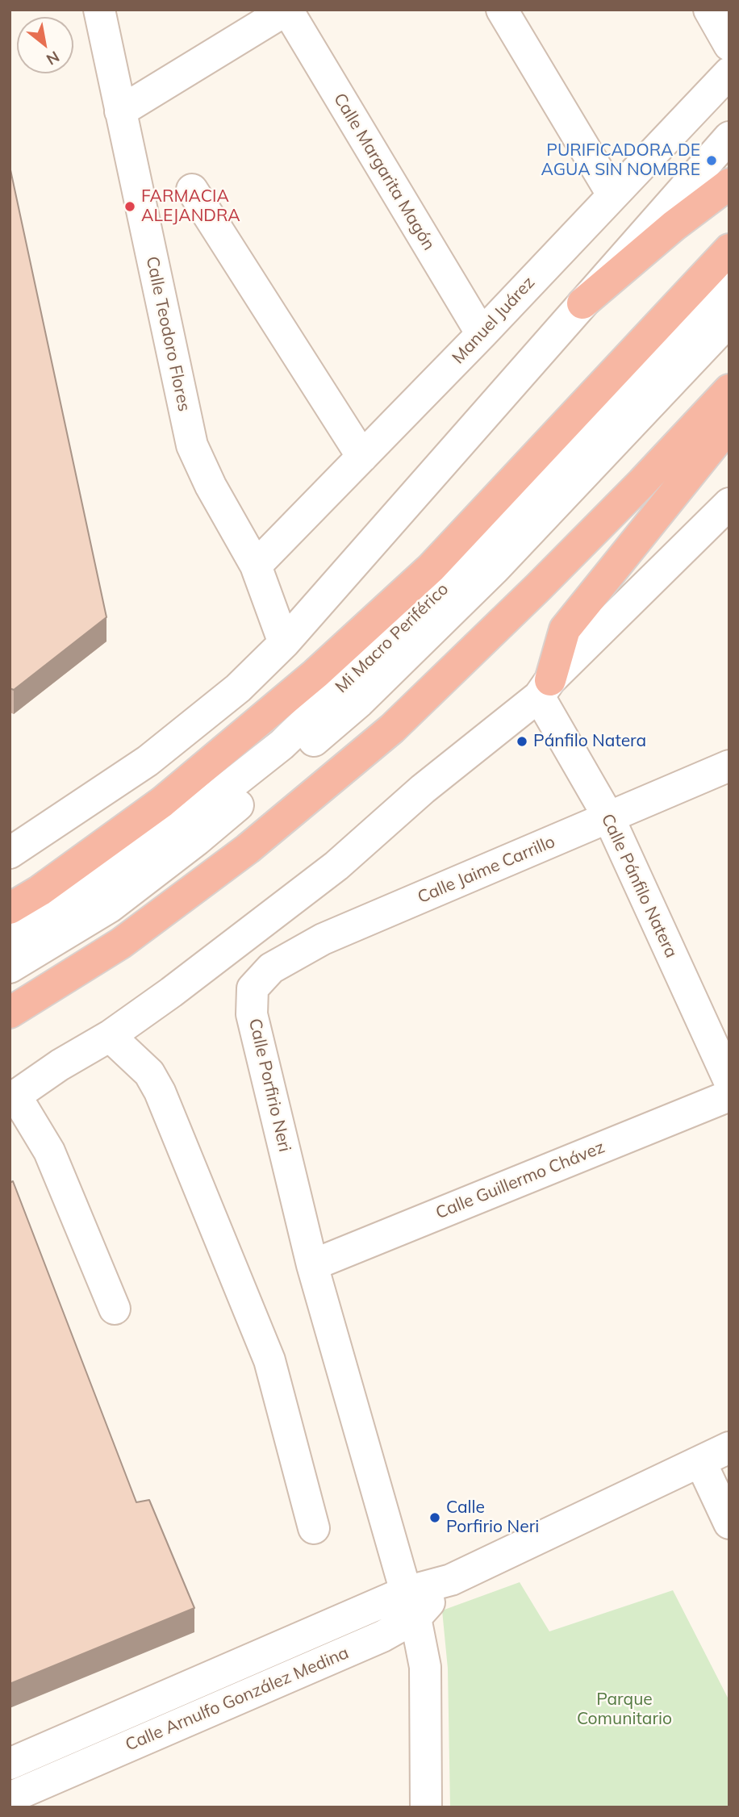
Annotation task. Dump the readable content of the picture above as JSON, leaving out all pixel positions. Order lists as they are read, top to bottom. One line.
{"streets":{"street":["Calle Margarita Magón","Manuel Juárez","Calle Teodoro Flores","Mi Macro Periférico","Calle Jaime Carrillo","Calle Pánfilo Natera","Calle Porfirio Neri","Calle Guillermo Chávez","Calle Arnulfo González Medina"]},"crossings":[["Calle Margarita Magón","Manuel Juárez"],["Manuel Juárez","Calle Teodoro Flores"],["Calle Jaime Carrillo","Calle Pánfilo Natera"],["Calle Jaime Carrillo","Calle Porfirio Neri"],["Calle Porfirio Neri","Calle Guillermo Chávez"],["Calle Porfirio Neri","Calle Arnulfo González Medina"]],"parks":["Parque Comunitario"],"places":["PURIFICADORA DE AGUA SIN NOMBRE","FARMACIA ALEJANDRA","Pánfilo Natera","Calle Porfirio Neri"],"north":"bottom right"}
